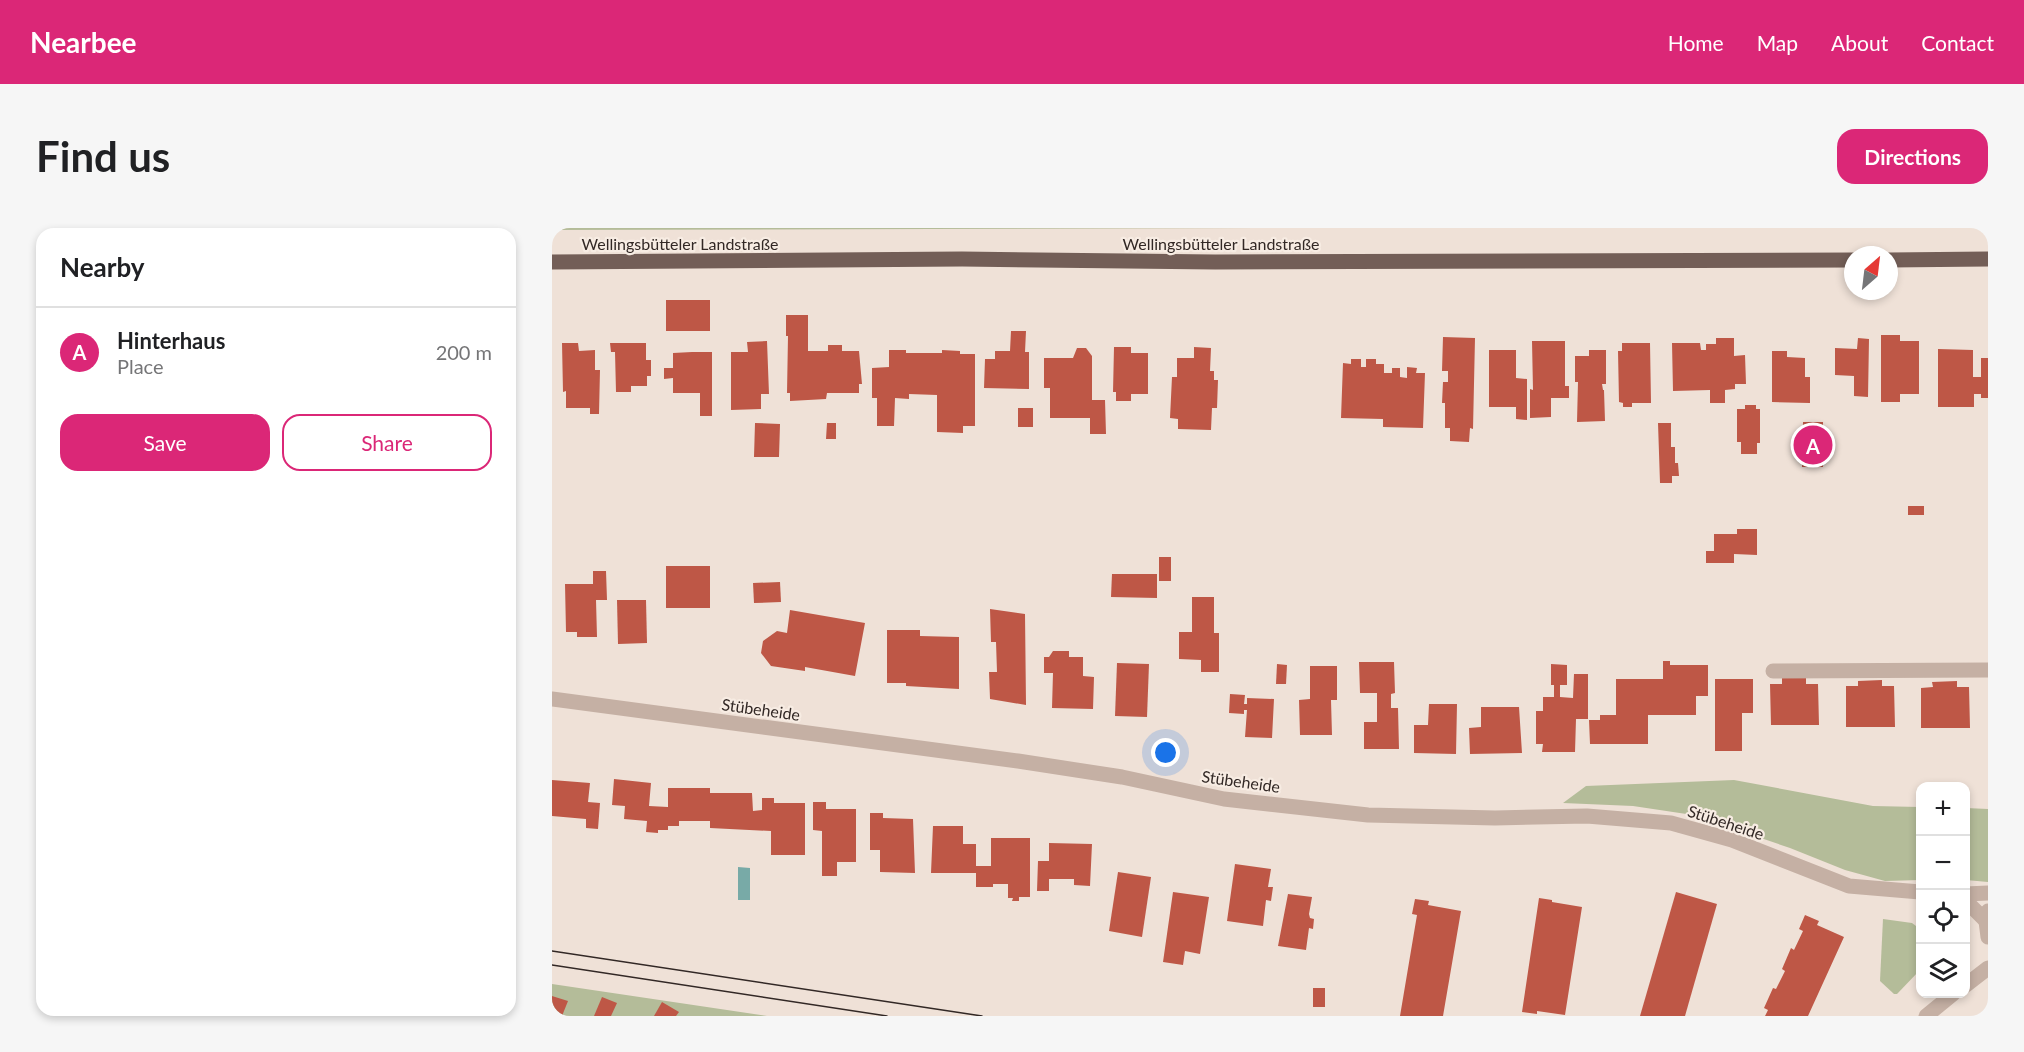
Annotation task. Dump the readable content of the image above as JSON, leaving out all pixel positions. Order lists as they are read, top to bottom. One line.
{"streets":{"main road":["Wellingsbütteler Landstraße"],"street":["Stübeheide"]},"north":"top right","page":{"header":"Nearbee","nav":["Home","Map","About","Contact"],"buttons":["Directions",["Save","Share"]],"title":"Find us","heading":"Nearby","list":[{"mark":"A","name":"Hinterhaus","note":"Place","value":"200 m"}],"pins":"A","map_buttons":["+","−"]}}
